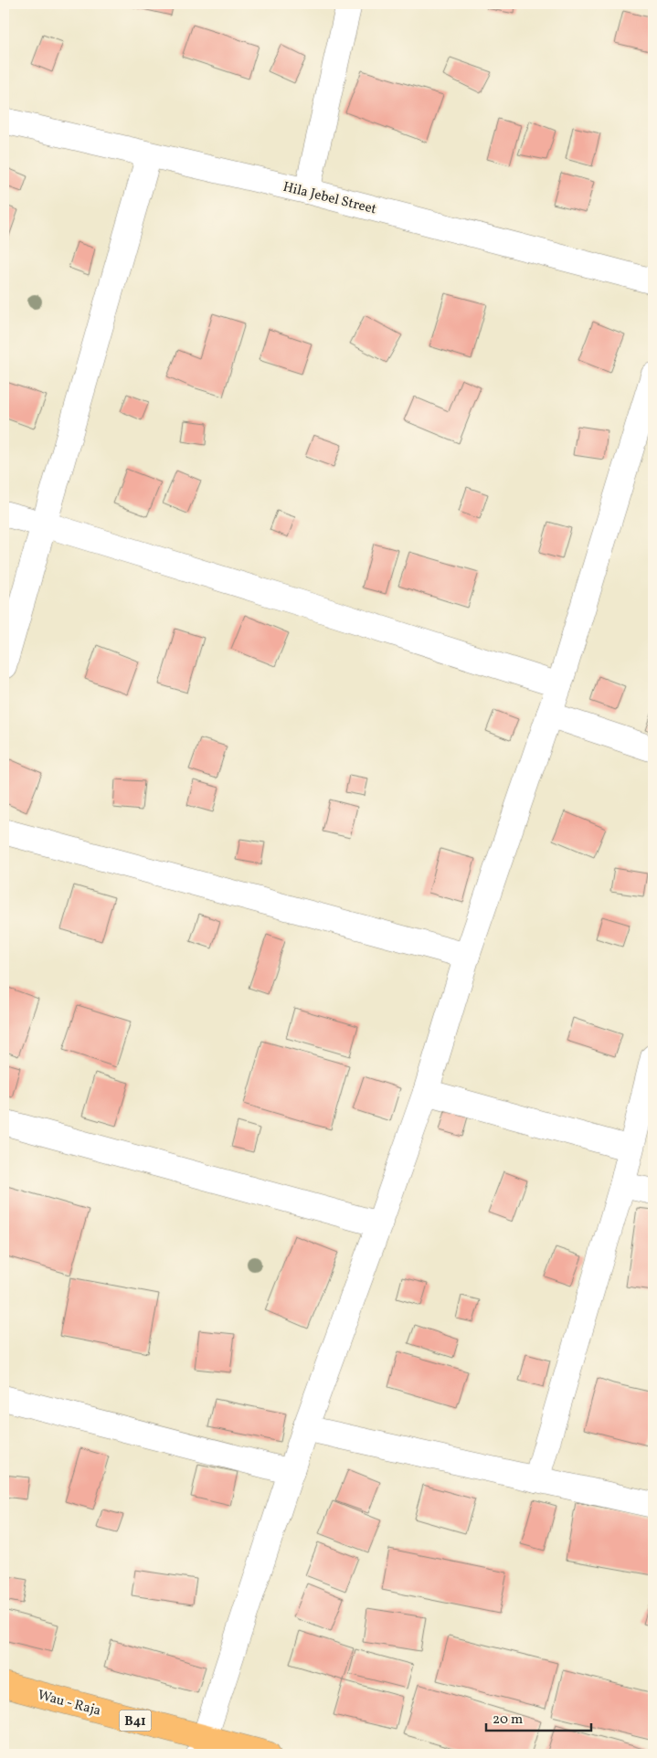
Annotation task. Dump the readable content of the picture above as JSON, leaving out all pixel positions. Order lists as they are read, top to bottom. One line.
{"streets":{"main road":["Wau - Raja","B41"],"street":["Hila Jebel Street"]},"scale_bar":"20 m"}
